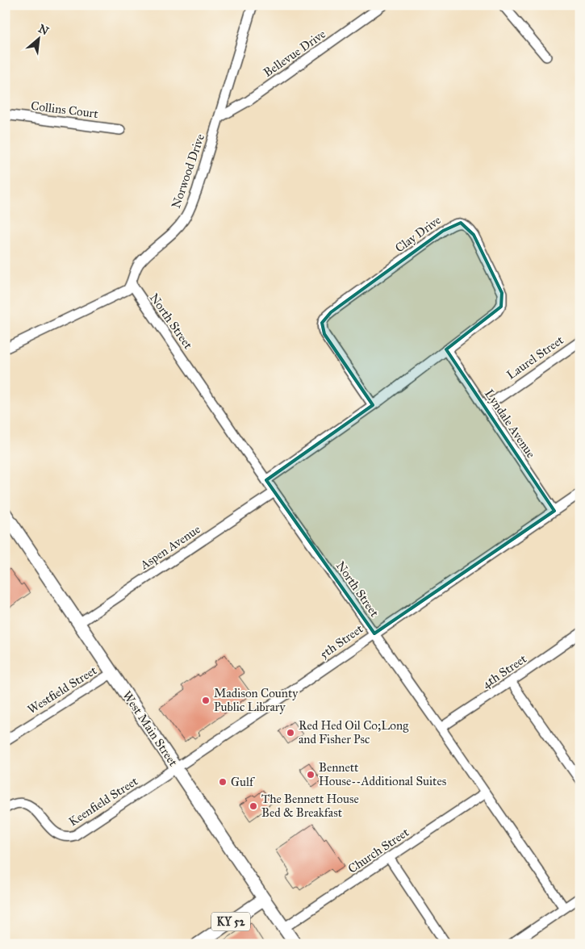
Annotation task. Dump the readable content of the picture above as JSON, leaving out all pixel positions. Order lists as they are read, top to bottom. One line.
{"streets":{"main road":["West Main Street","KY 52"],"street":["Bellevue Drive","Collins Court","Norwood Drive","Clay Drive","North Street","Laurel Street","Lyndale Avenue","Aspen Avenue","5th Street","4th Street","Westfield Street","Keenfield Street","Church Street"]},"crossings":[["Bellevue Drive","Norwood Drive"],["Norwood Drive","North Street"],["Clay Drive","North Street"],["Clay Drive","Lyndale Avenue"],["North Street","Aspen Avenue"],["North Street","5th Street"],["North Street","4th Street"],["North Street","Church Street"],["Laurel Street","Lyndale Avenue"],["Lyndale Avenue","5th Street"],["Aspen Avenue","West Main Street"],["5th Street","West Main Street"],["5th Street","Keenfield Street"],["Westfield Street","West Main Street"],["West Main Street","Keenfield Street"],["West Main Street","Church Street"],["West Main Street","KY 52"]],"places":["Madison County Public Library","Red Hed Oil Co;Long and Fisher Psc","Bennett House--Additional Suites","Gulf","The Bennett House Bed & Breakfast"],"north":"top right"}
